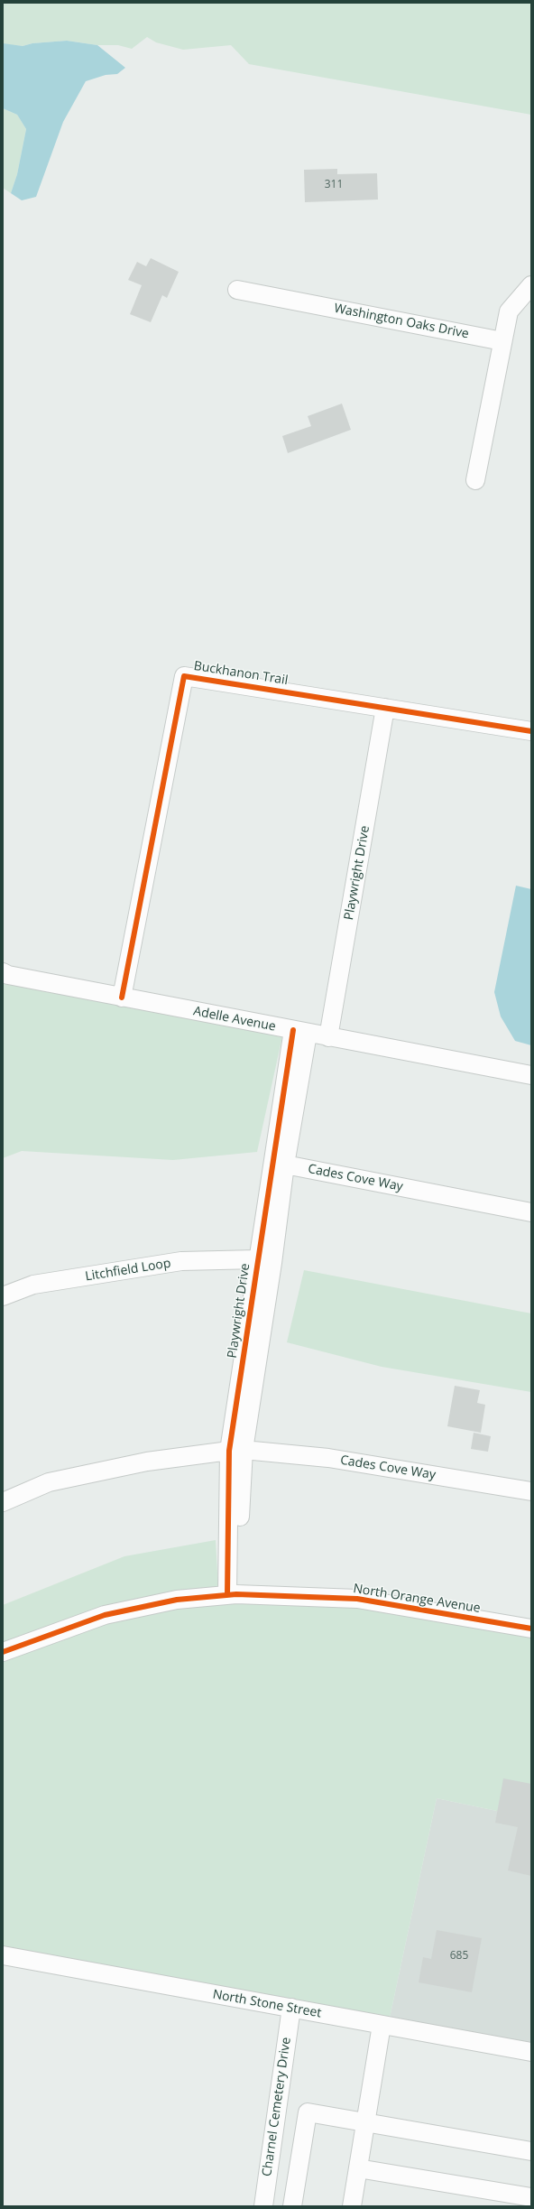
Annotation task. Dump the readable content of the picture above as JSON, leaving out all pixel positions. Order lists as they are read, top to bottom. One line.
{"streets":{"street":["Washington Oaks Drive","Buckhanon Trail","Playwright Drive","Adelle Avenue","Cades Cove Way","Litchfield Loop","North Orange Avenue","North Stone Street","Charnel Cemetery Drive"]},"crossings":[["Buckhanon Trail","Playwright Drive"],["Buckhanon Trail","Adelle Avenue"],["Playwright Drive","Adelle Avenue"],["Playwright Drive","Cades Cove Way"],["Playwright Drive","Litchfield Loop"],["Playwright Drive","North Orange Avenue"],["North Stone Street","Charnel Cemetery Drive"]],"house_numbers":["311","685"]}
